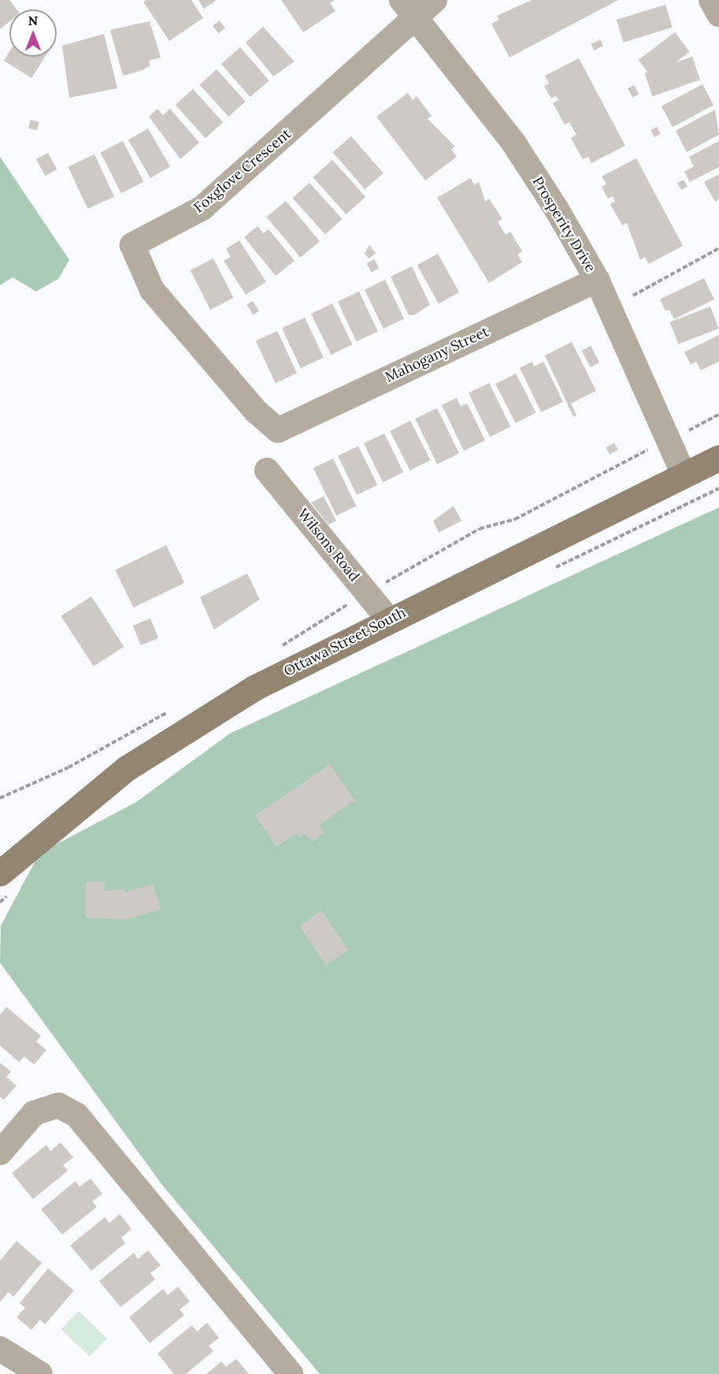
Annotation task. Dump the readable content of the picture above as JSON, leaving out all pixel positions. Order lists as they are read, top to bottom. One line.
{"streets":{"main road":["Ottawa Street South"],"street":["Foxglove Crescent","Prosperity Drive","Mahogany Street","Wilsons Road"]},"crossings":[["Foxglove Crescent","Prosperity Drive"],["Foxglove Crescent","Mahogany Street"],["Prosperity Drive","Mahogany Street"],["Prosperity Drive","Ottawa Street South"],["Wilsons Road","Ottawa Street South"]],"north":"top"}
